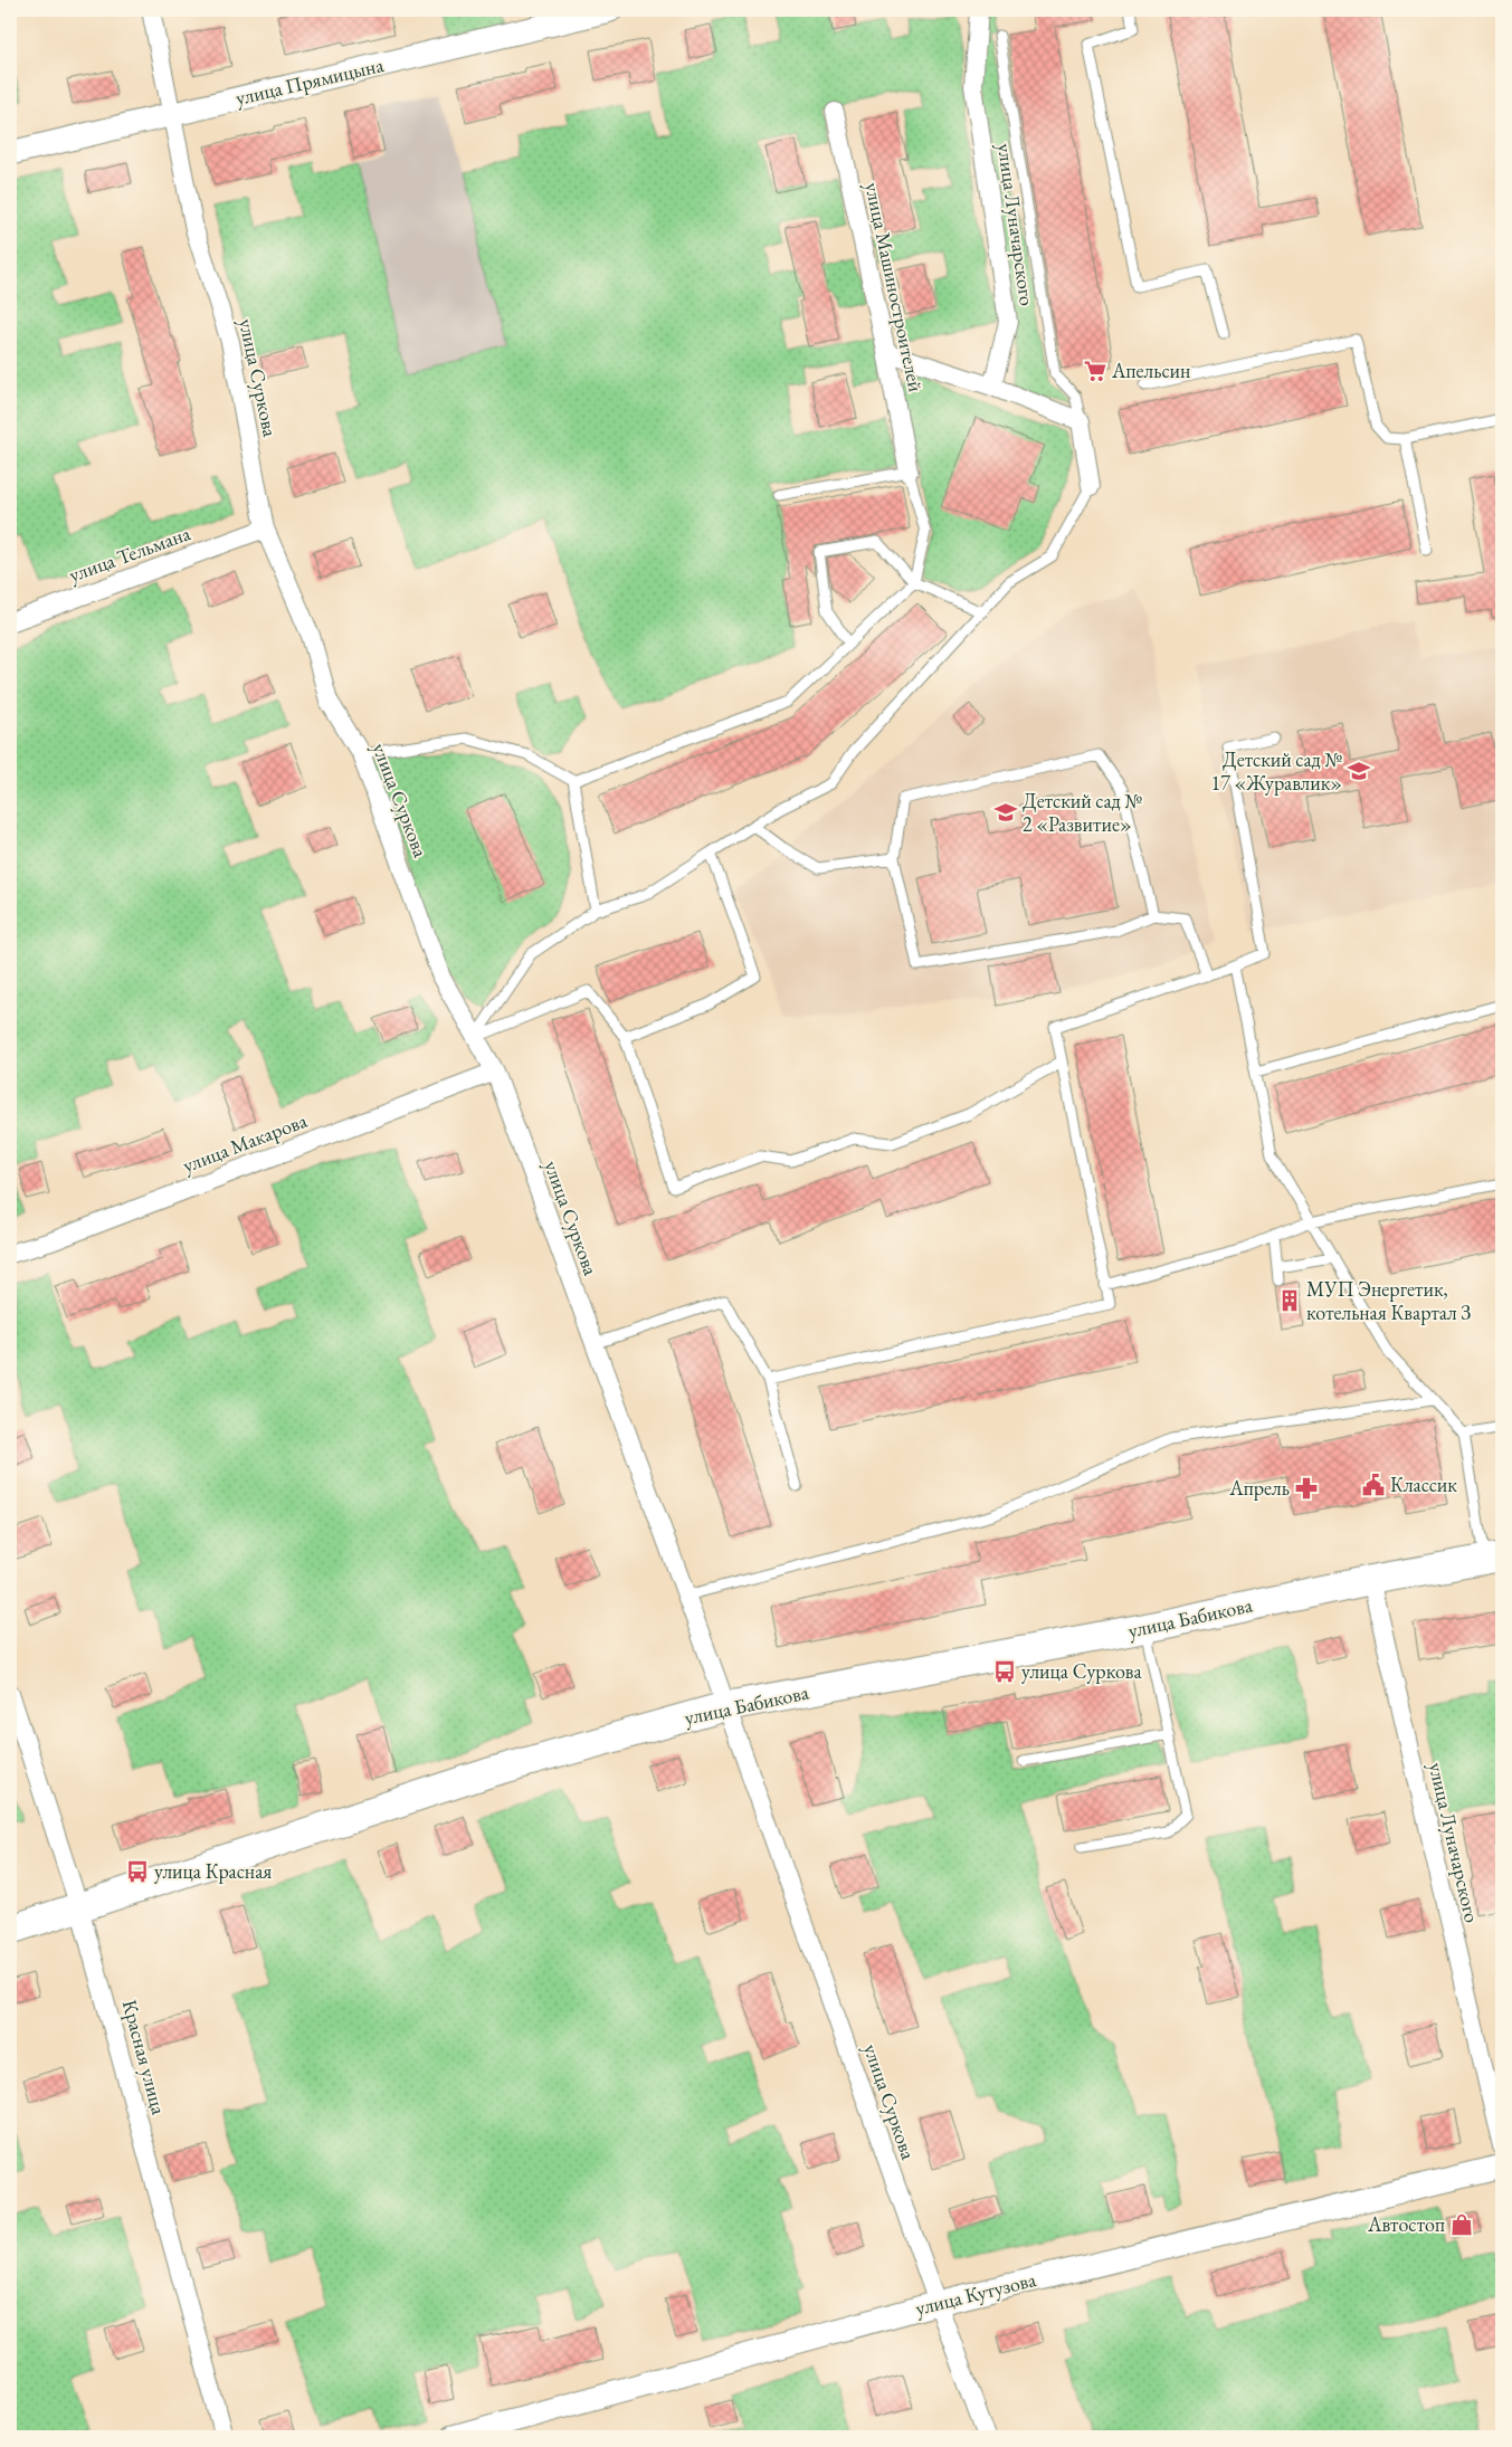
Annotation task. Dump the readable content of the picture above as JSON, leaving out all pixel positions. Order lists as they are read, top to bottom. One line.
{"streets":{"main road":["улица Бабикова"],"street":["улица Прямицына","улица Луначарского","улица Машиностроителей","улица Суркова","улица Тельмана","улица Макарова","Красная улица","улица Кутузова"]},"crossings":[["улица Прямицына","улица Суркова"],["улица Луначарского","улица Бабикова"],["улица Суркова","улица Тельмана"],["улица Суркова","улица Макарова"],["улица Суркова","улица Бабикова"],["улица Суркова","улица Кутузова"],["улица Бабикова","Красная улица"]],"places":{"supermarket":["Апельсин"],"school or university":["Детский сад № 17 «Журавлик»","Детский сад № 2 «Развитие»"],"building":["МУП Энергетик, котельная Квартал З"],"public building":["Классик"],"pharmacy":["Апрель"],"bus stop":["улица Суркова","улица Красная"],"shop":["Автостоп"]}}
